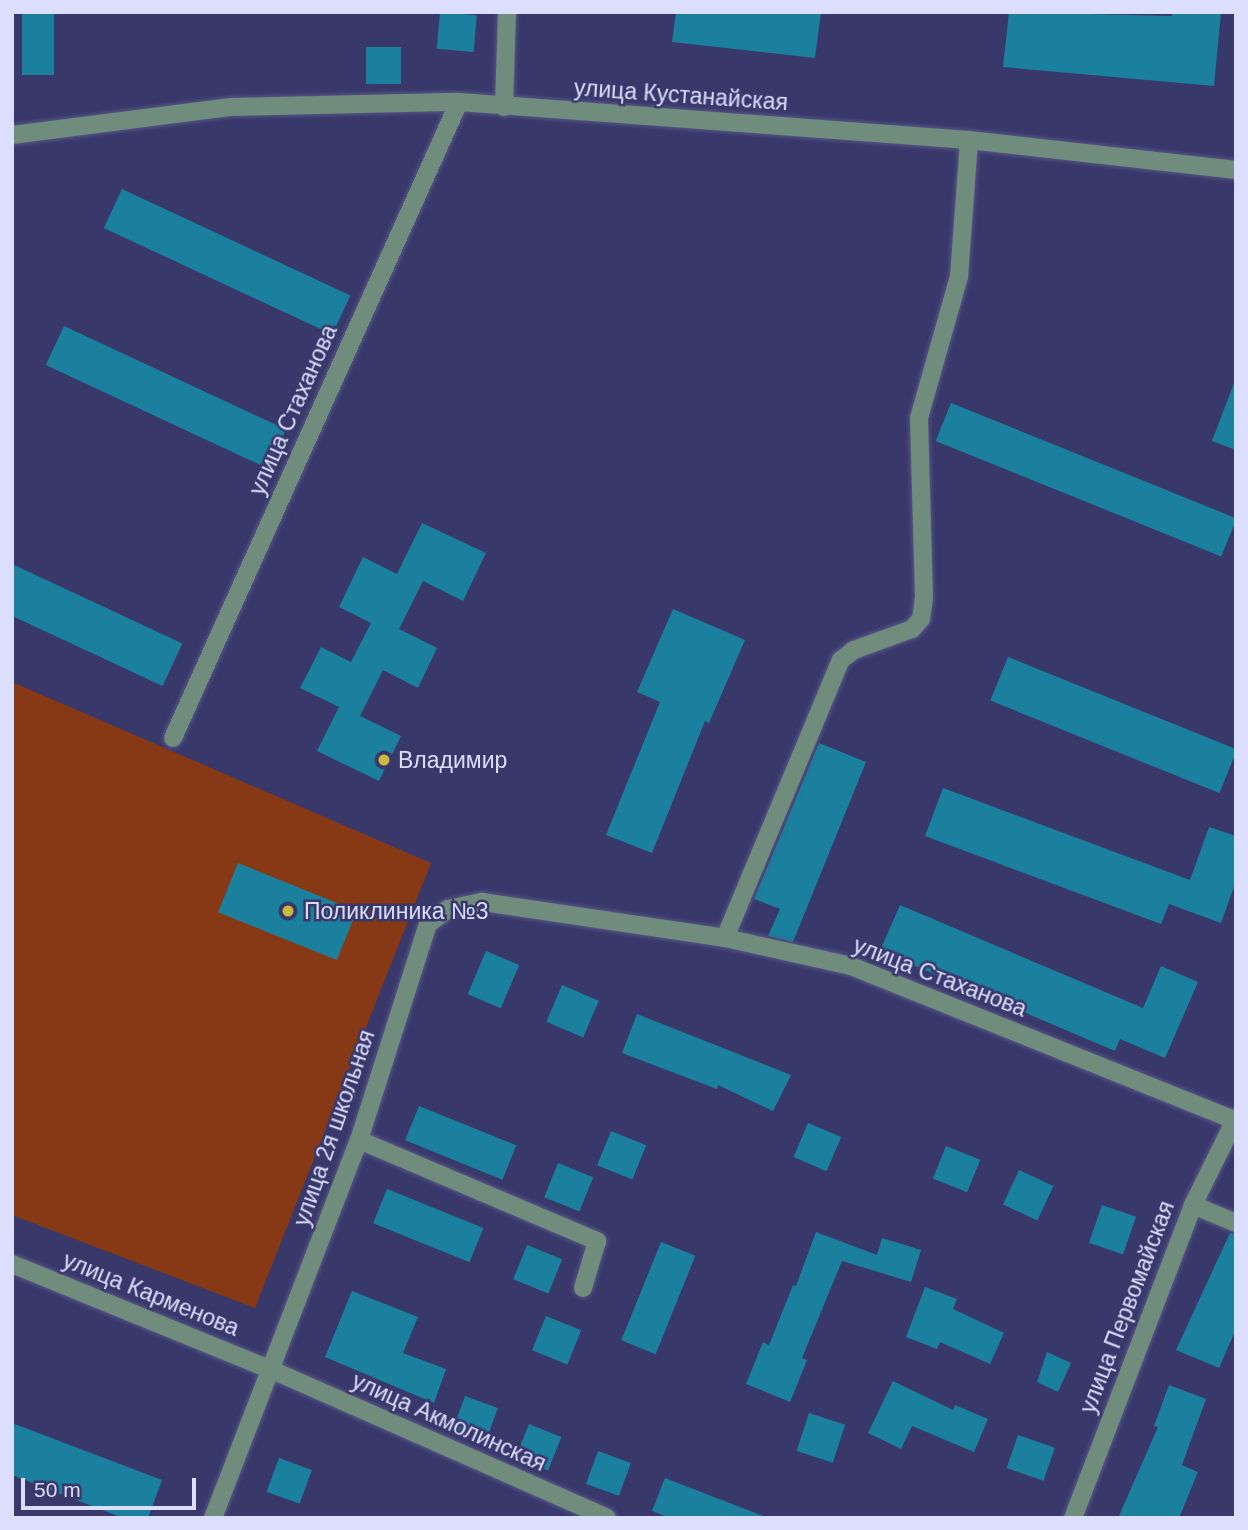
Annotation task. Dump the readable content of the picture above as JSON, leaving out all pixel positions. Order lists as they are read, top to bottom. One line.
{"streets":{"street":["улица Кустанайская","улица Стаханова","улица 2я школьная","улица Карменова","улица Первомайская","улица Акмолинская"]},"crossings":[["улица Кустанайская","улица Стаханова"],["улица Стаханова","улица 2я школьная"],["улица Стаханова","улица Первомайская"],["улица 2я школьная","улица Карменова"],["улица 2я школьная","улица Акмолинская"],["улица Карменова","улица Акмолинская"]],"places":["Владимир","Поликлиника №3"],"scale_bar":"50 m"}
